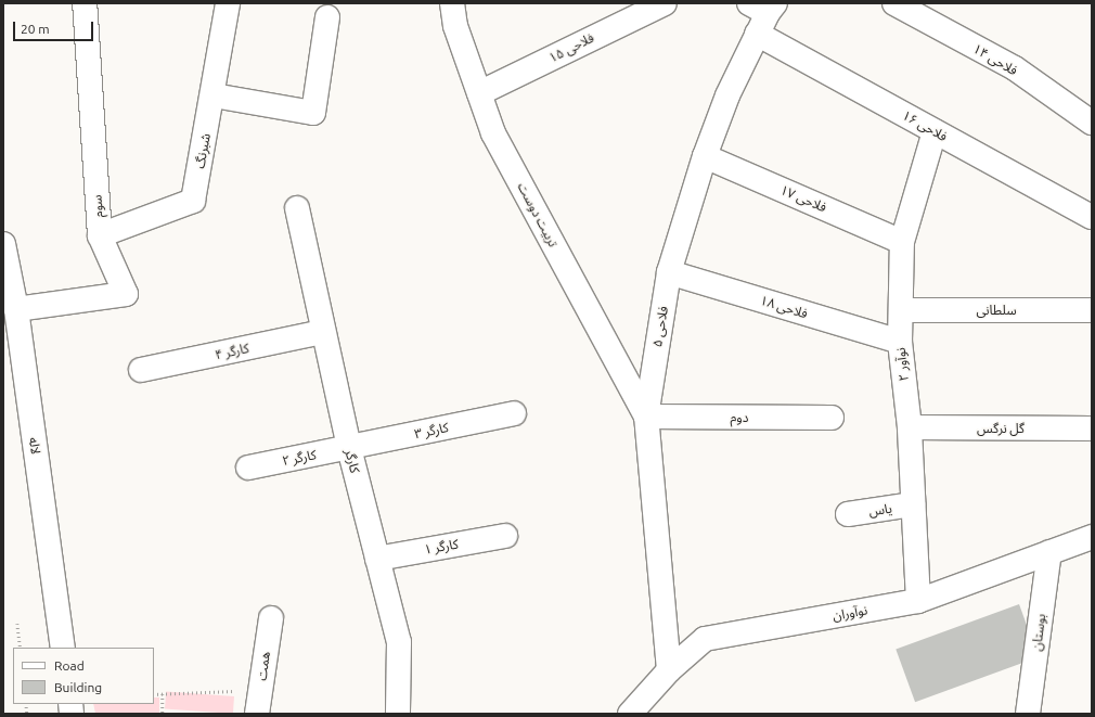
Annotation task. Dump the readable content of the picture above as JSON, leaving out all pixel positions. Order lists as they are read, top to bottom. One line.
{"streets":{"street":["فلاحی ۱۵","فلاحی ۱۴","فلاحی ۱۶","شبرنگ","فلاحی ۱۷","سوم","تربیت دوست","فلاحی ۱۸","سلطانی","فلاحی ۵","کارگر ۴","نوآور ۲","دوم","گل نرگس","کارگر ۳","لاله","کارگر ۲","کارگر","یاس","کارگر ۱","نوآوران","بوستان","همت"]},"crossings":[["فلاحی ۱۵","تربیت دوست"],["فلاحی ۱۶","فلاحی ۵"],["فلاحی ۱۶","نوآور ۲"],["شبرنگ","سوم"],["فلاحی ۱۷","فلاحی ۵"],["فلاحی ۱۷","نوآور ۲"],["سوم","لاله"],["تربیت دوست","فلاحی ۵"],["تربیت دوست","دوم"],["فلاحی ۱۸","فلاحی ۵"],["فلاحی ۱۸","نوآور ۲"],["سلطانی","نوآور ۲"],["فلاحی ۵","دوم"],["فلاحی ۵","نوآوران"],["کارگر ۴","کارگر"],["نوآور ۲","گل نرگس"],["نوآور ۲","یاس"],["نوآور ۲","نوآوران"],["کارگر ۳","کارگر ۲"],["کارگر ۳","کارگر"],["کارگر ۲","کارگر"],["کارگر","کارگر ۱"],["نوآوران","بوستان"]],"legend":["Road","Building"],"scale_bar":"20 m"}
